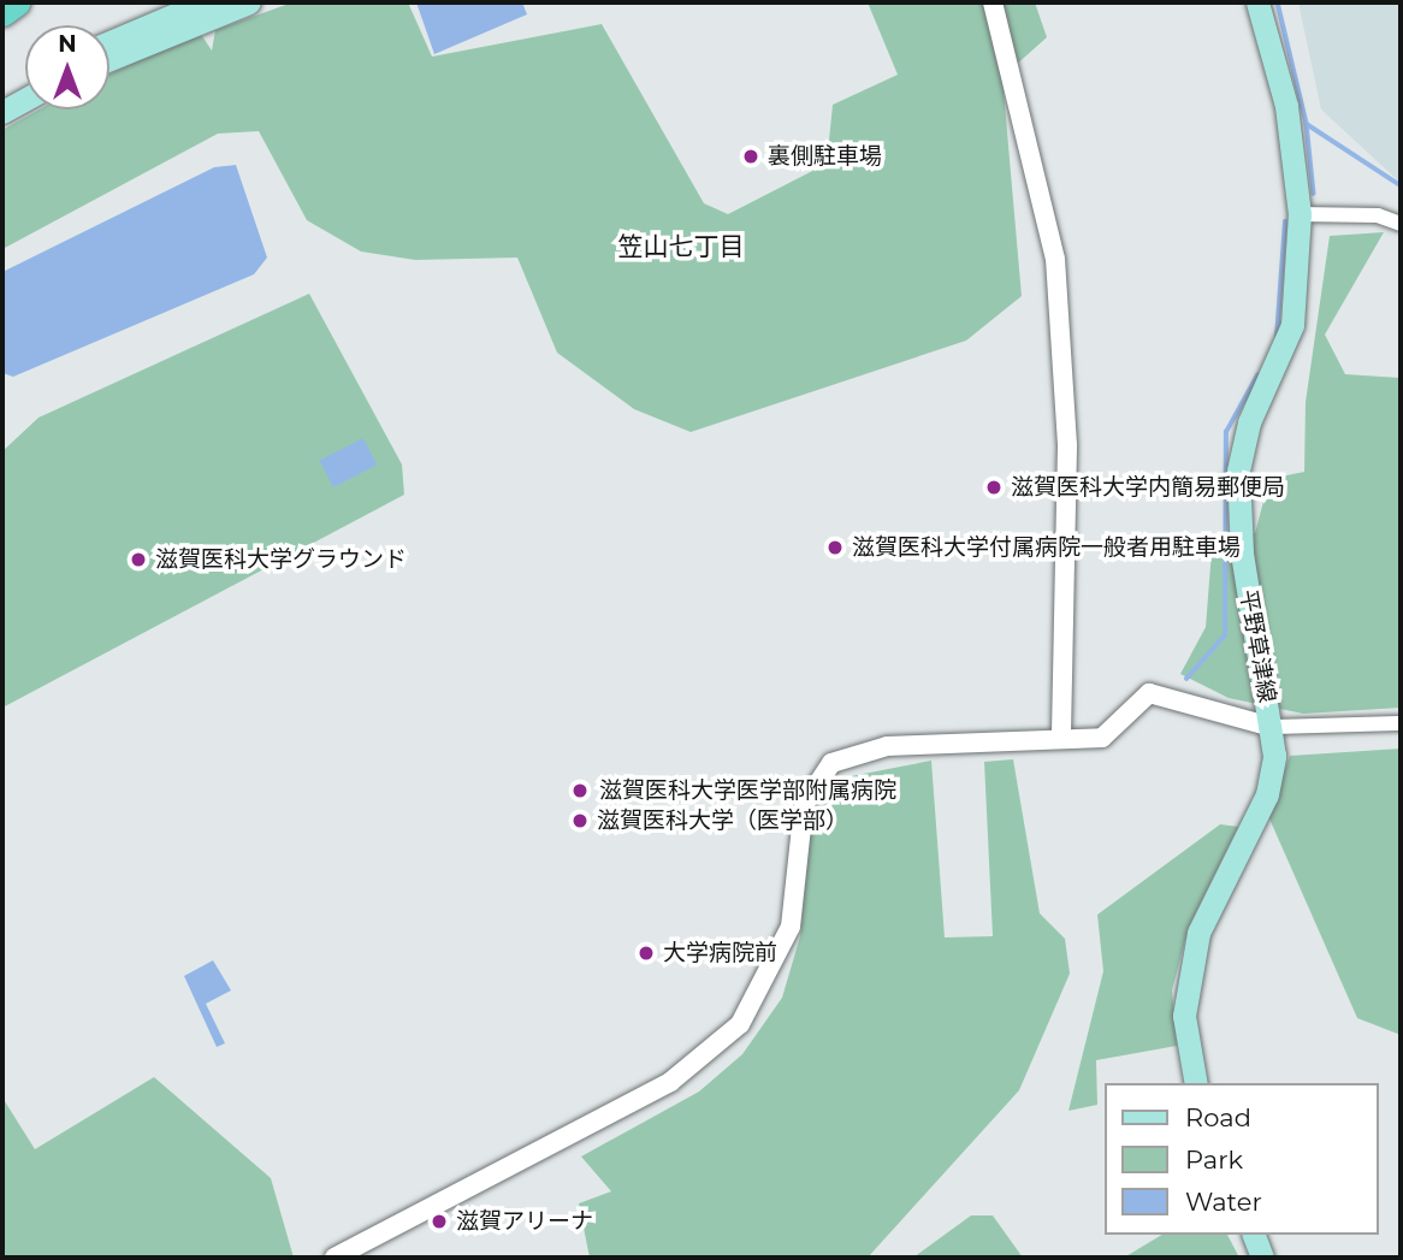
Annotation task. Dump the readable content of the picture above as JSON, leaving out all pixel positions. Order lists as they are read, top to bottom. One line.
{"streets":{"main road":["平野草津線"]},"districts":["笠山七丁目"],"places":["裏側駐車場","滋賀医科大学内簡易郵便局","滋賀医科大学付属病院一般者用駐車場","滋賀医科大学グラウンド","滋賀医科大学医学部附属病院","滋賀医科大学（医学部）","大学病院前","滋賀アリーナ"],"legend":["Road","Park","Water"],"north":"top"}
